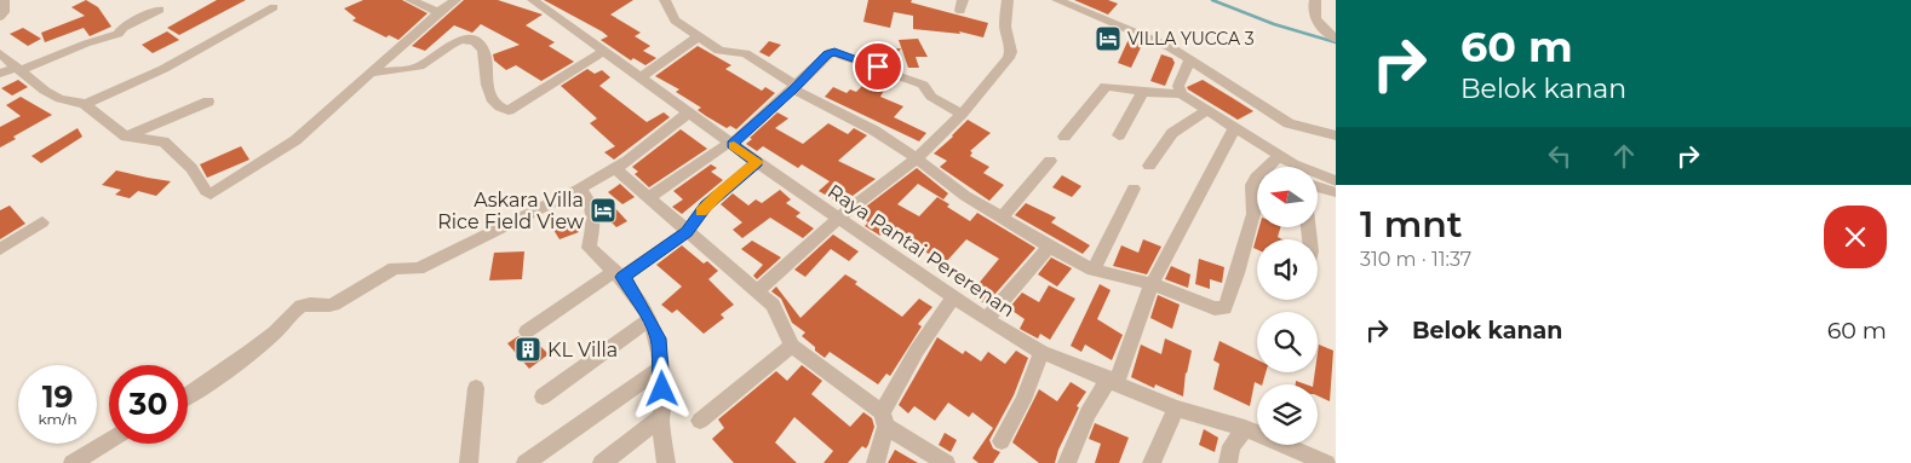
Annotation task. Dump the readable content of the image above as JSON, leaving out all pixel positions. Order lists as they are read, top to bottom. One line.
{"streets":{"street":["Raya Pantai Pererenan"]},"places":{"hotel":["VILLA YUCCA 3","Askara Villa Rice Field View"],"building":["KL Villa"]},"north":"left","page":{"turn":["60 m","Belok kanan"],"heading":["1 mnt","310 m · 11:37"],"list":[{"name":"Belok kanan","value":"60 m"}],"speed":"19 km/h","limit":"30"}}
